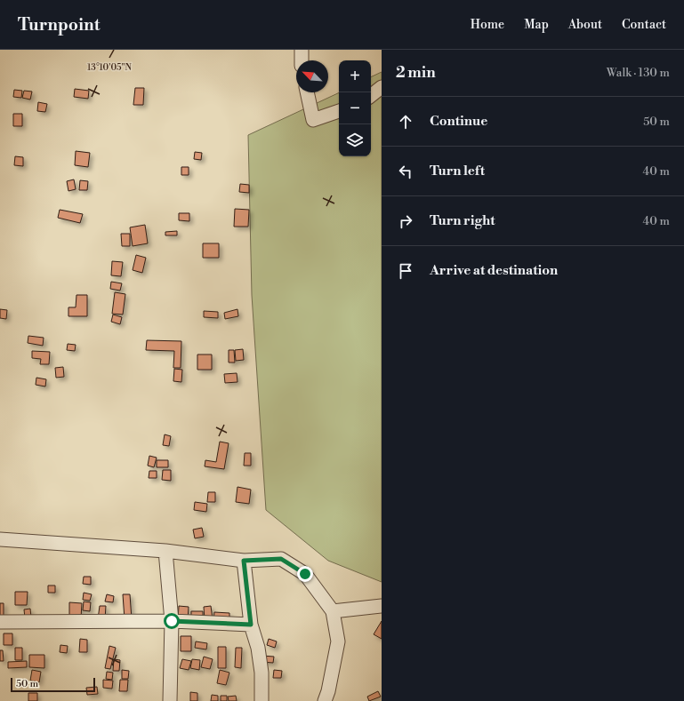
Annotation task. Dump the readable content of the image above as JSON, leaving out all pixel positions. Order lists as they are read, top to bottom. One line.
{"scale_bar":"50 m","north":"top left","page":{"header":"Turnpoint","nav":["Home","Map","About","Contact"],"heading":["2 min","Walk · 130 m"],"map_buttons":["+","−"],"list":[["Continue","50 m"],["Turn left","40 m"],["Turn right","40 m"],"Arrive at destination"],"scale":"50 m"},"coordinates":["13°10'05\"N"]}
